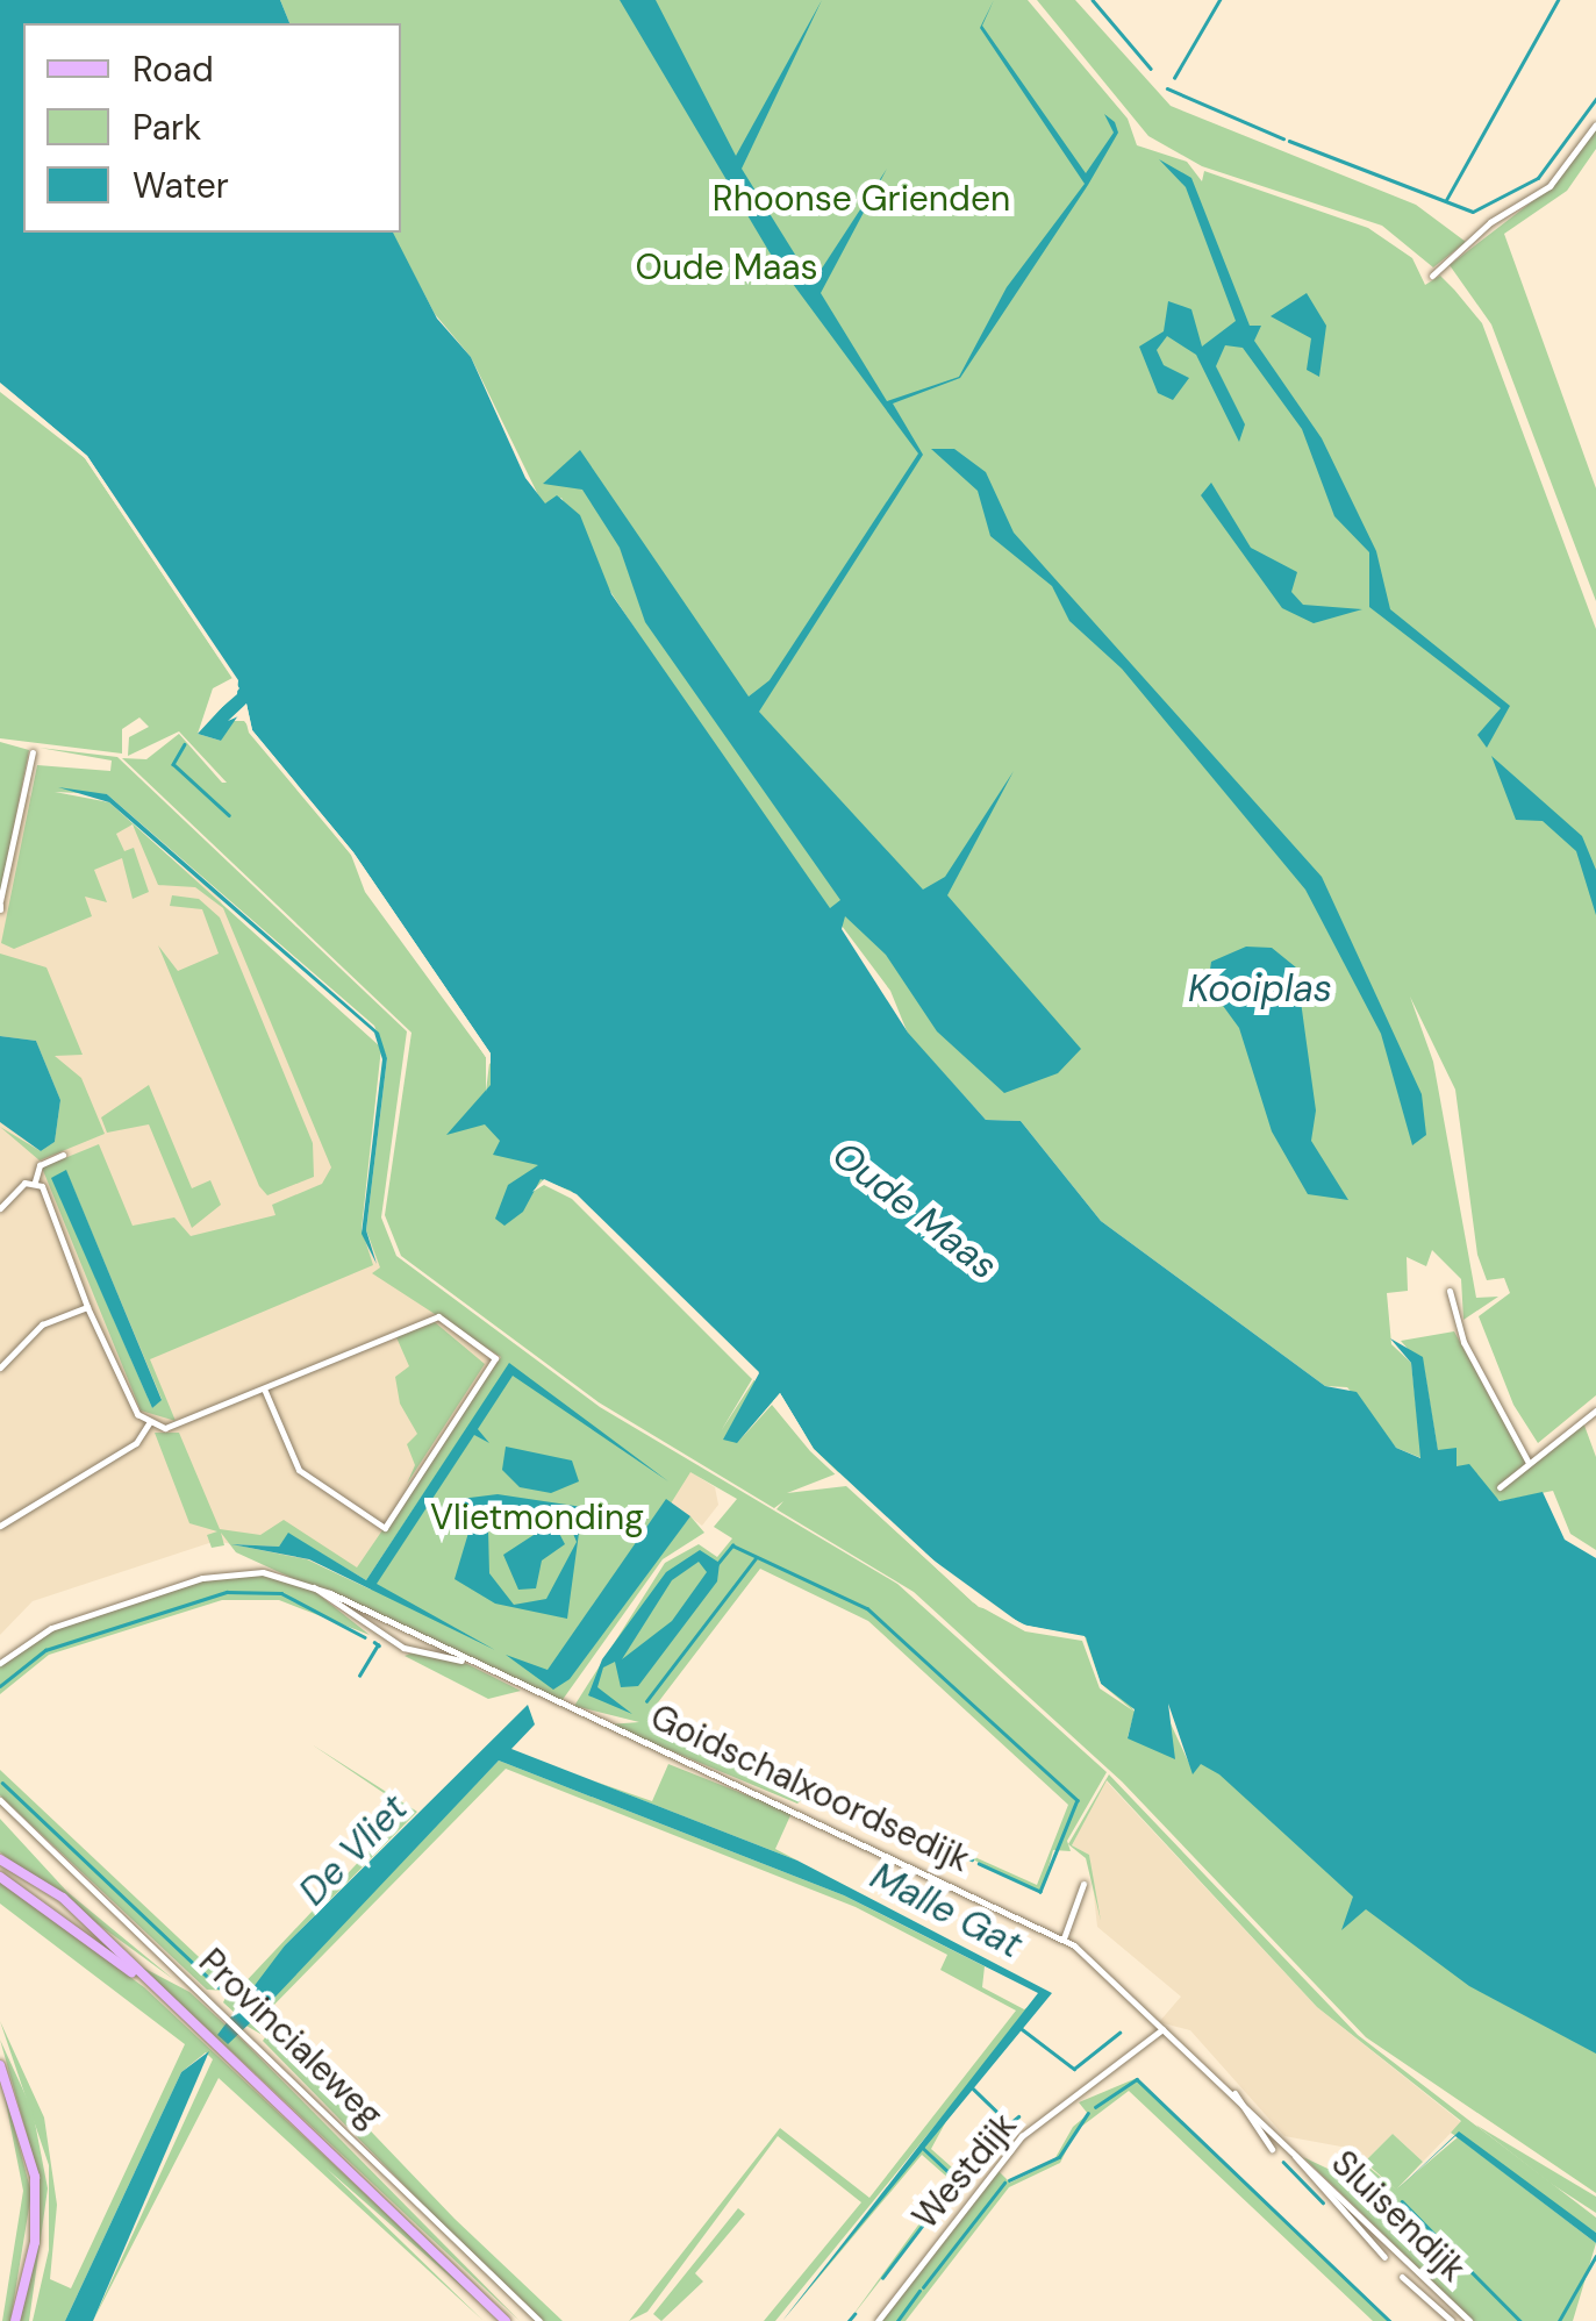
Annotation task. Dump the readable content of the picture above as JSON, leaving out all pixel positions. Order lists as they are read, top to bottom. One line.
{"streets":{"main road":["Provincialeweg"],"street":["Goidschalxoordsedijk","Westdijk","Sluisendijk"]},"crossings":[["Goidschalxoordsedijk","Westdijk"],["Goidschalxoordsedijk","Sluisendijk"],["Westdijk","Sluisendijk"]],"water":["Kooiplas","Oude Maas","De Vliet","Malle Gat"],"parks":["Rhoonse Grienden","Oude Maas","Vlietmonding"],"legend":["Road","Park","Water"]}
